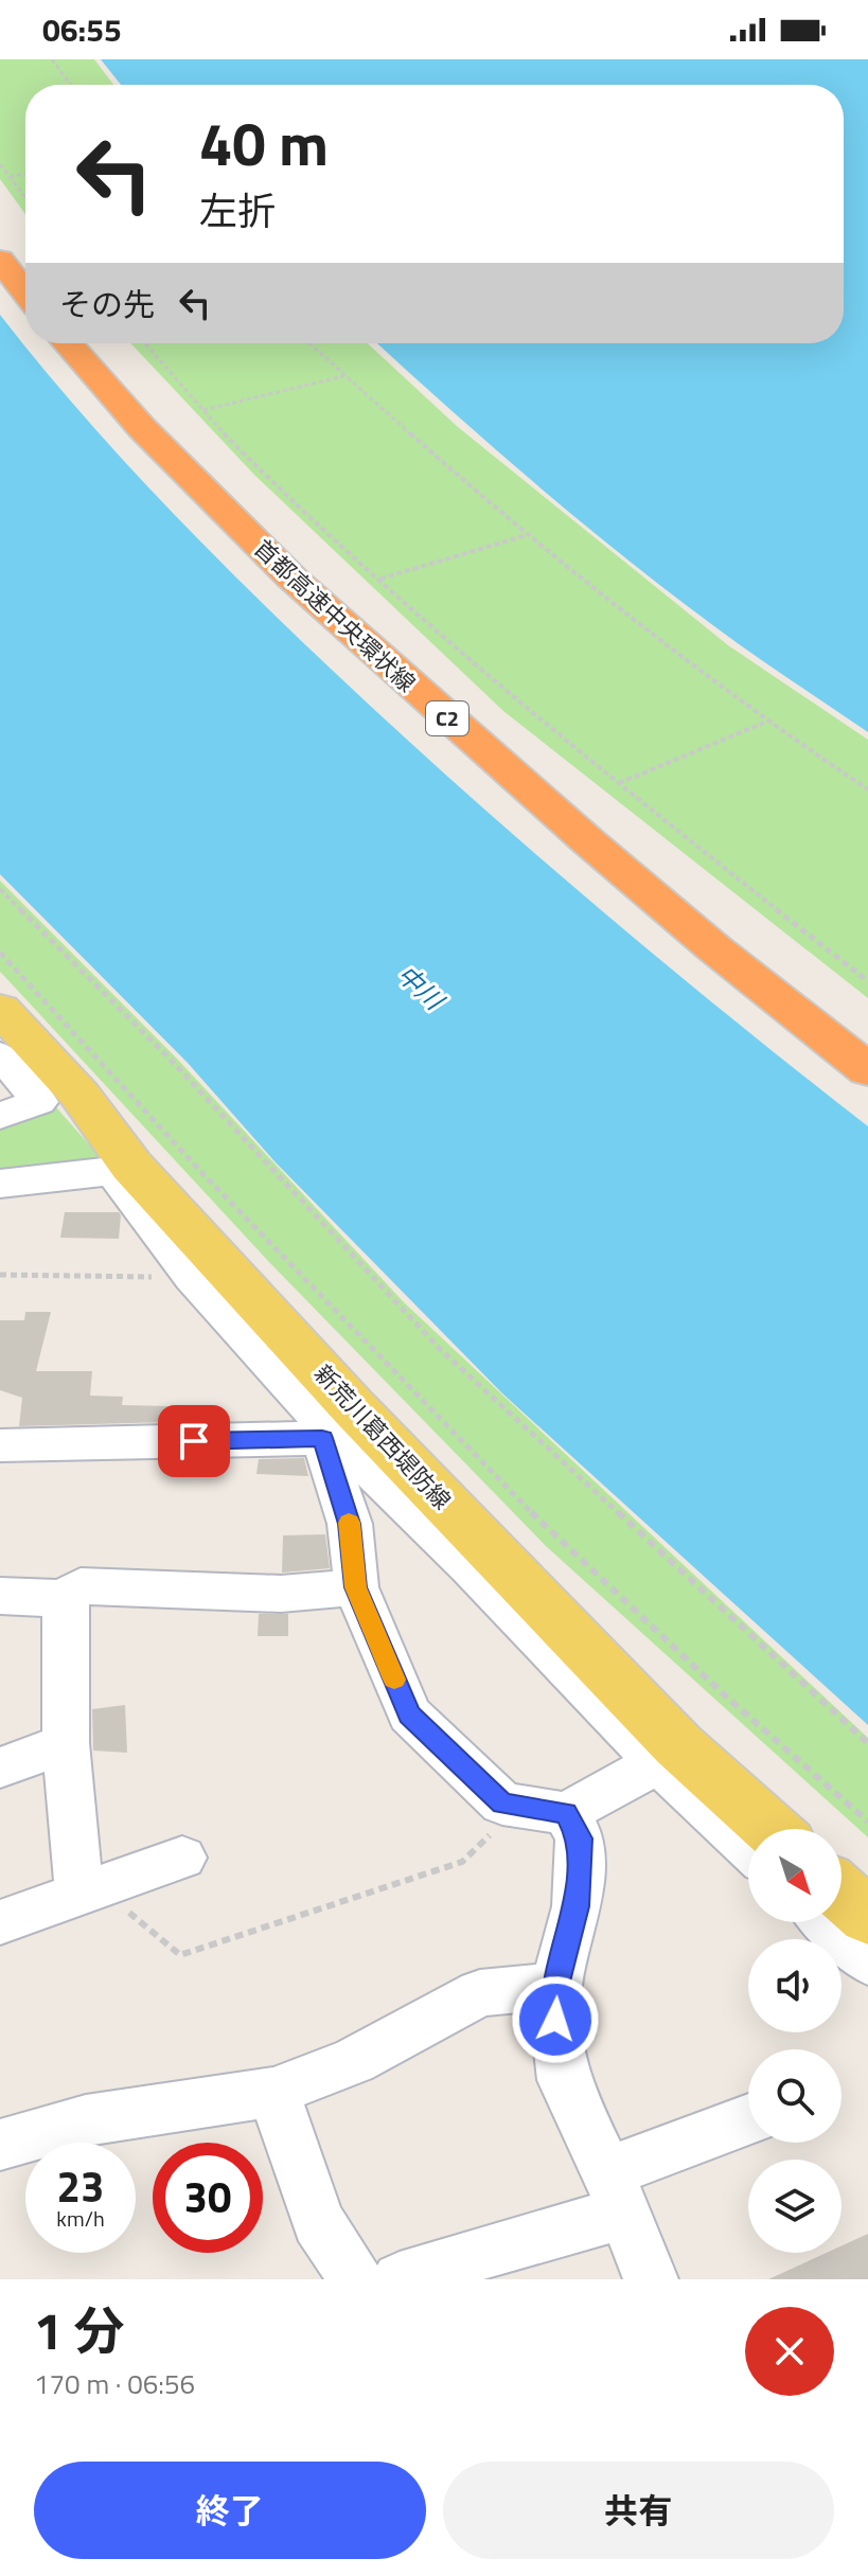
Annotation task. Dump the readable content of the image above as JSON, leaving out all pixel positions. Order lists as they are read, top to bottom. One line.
{"streets":{"highway":["首都高速中央環状線","C2"],"main road":["新荒川葛西堤防線"]},"water":["中川"],"north":"bottom right","page":{"status":"06:55","turn":["40 m","左折"],"then":"その先","speed":"23 km/h","limit":"30","heading":["1 分","170 m · 06:56"],"buttons":["終了","共有"]}}
